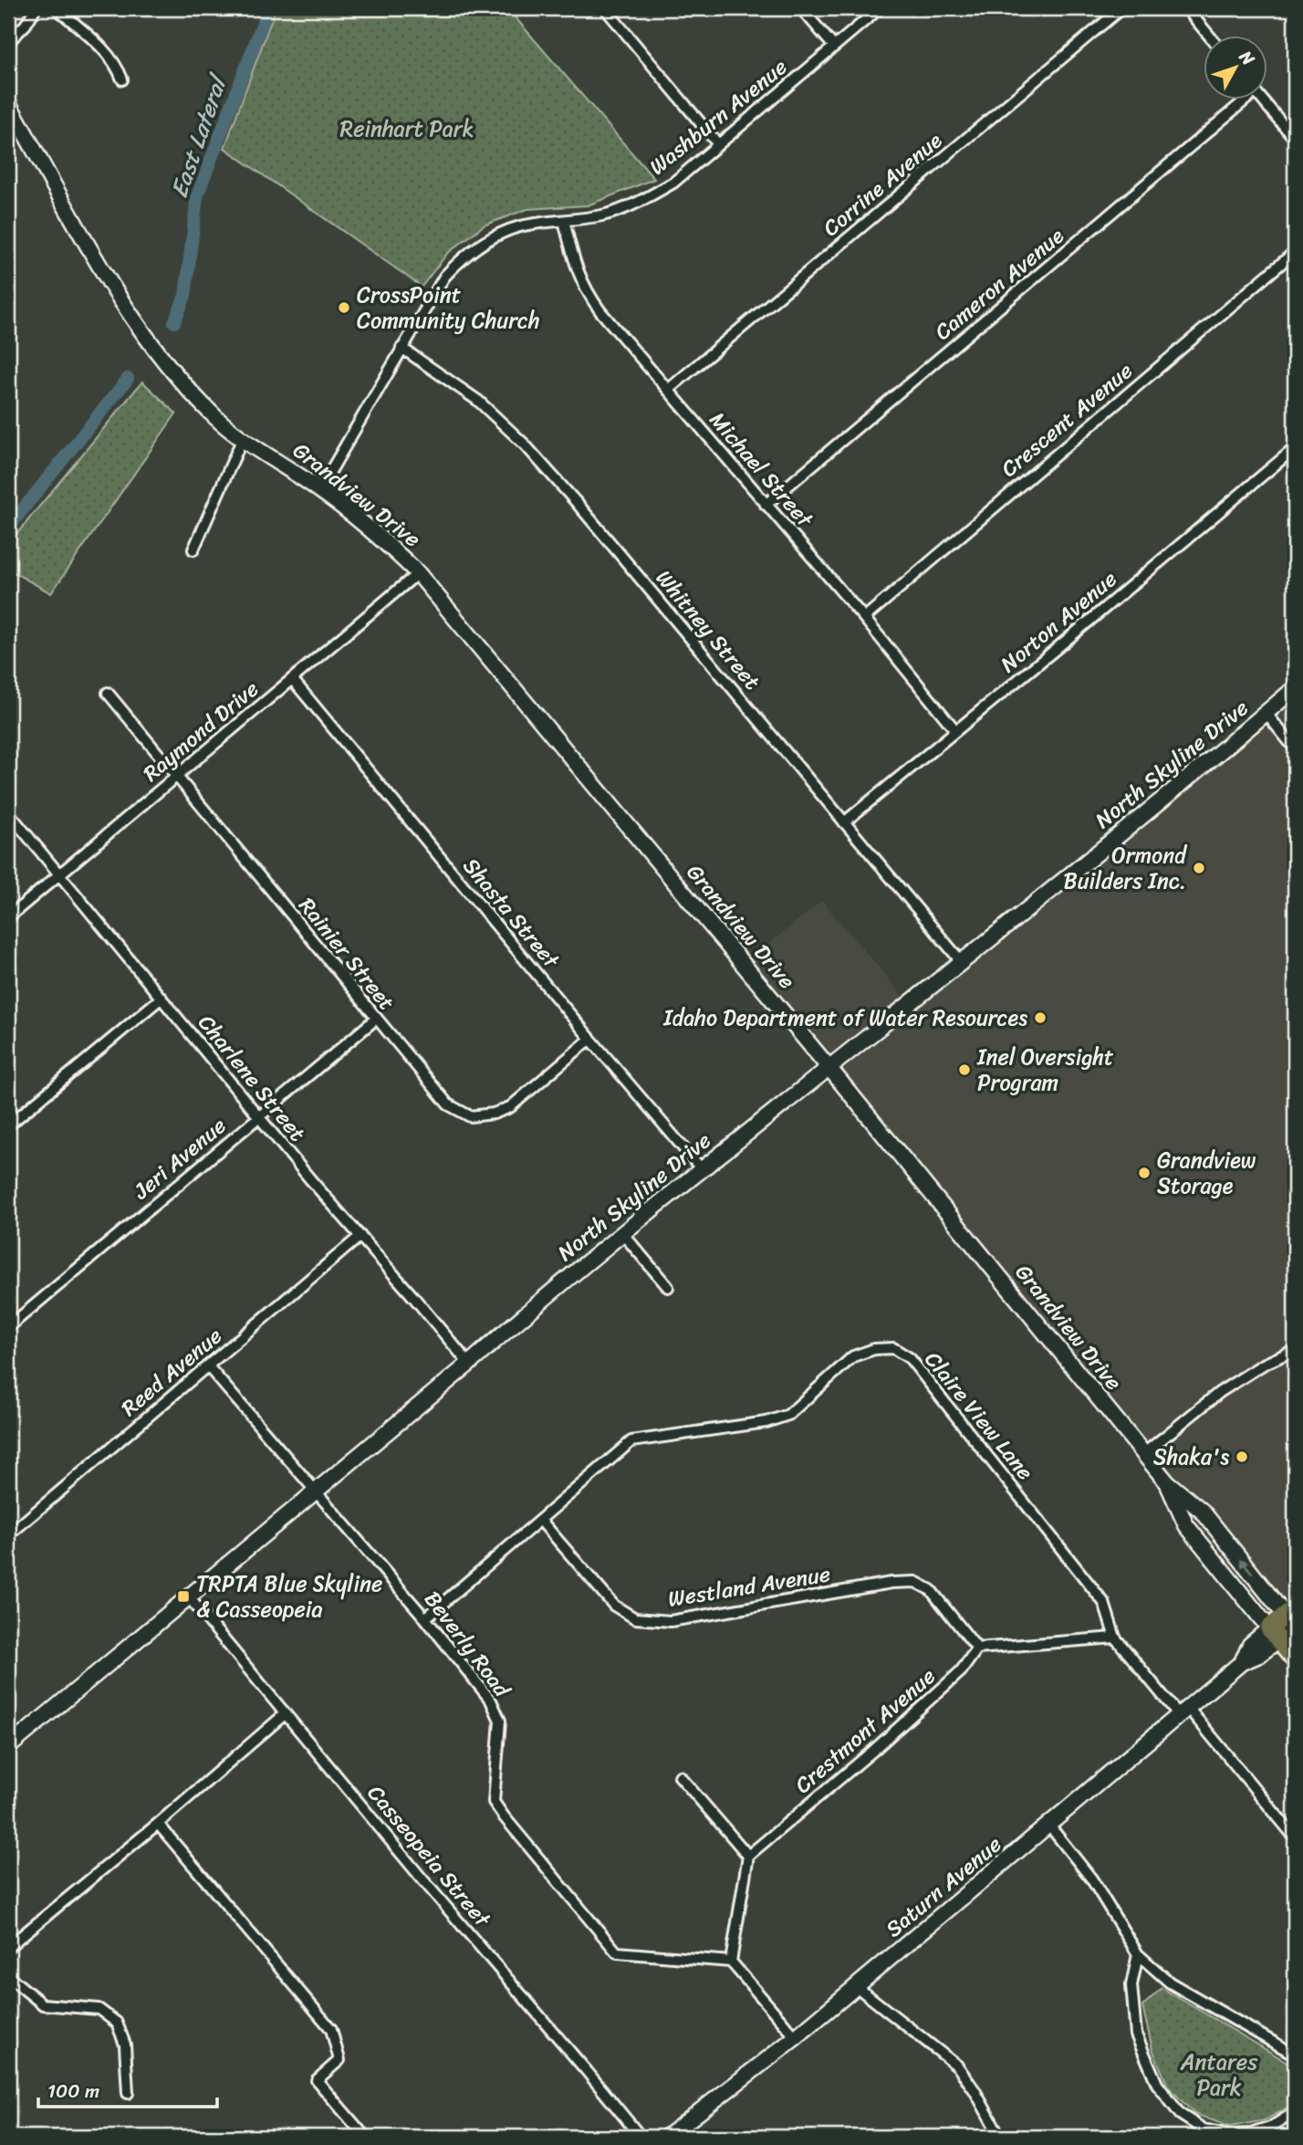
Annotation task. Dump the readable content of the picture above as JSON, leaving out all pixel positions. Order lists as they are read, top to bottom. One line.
{"streets":{"highway":["Grandview Drive"],"main road":["North Skyline Drive","Saturn Avenue"],"street":["Washburn Avenue","Corrine Avenue","Cameron Avenue","Crescent Avenue","Michael Street","Norton Avenue","Whitney Street","Raymond Drive","Shasta Street","Rainier Street","Charlene Street","Jeri Avenue","Reed Avenue","Claire View Lane","Westland Avenue","Beverly Road","Crestmont Avenue","Casseopeia Street"]},"crossings":[["Washburn Avenue","Michael Street"],["Washburn Avenue","Grandview Drive"],["Washburn Avenue","Whitney Street"],["Corrine Avenue","Michael Street"],["Cameron Avenue","Michael Street"],["Crescent Avenue","Michael Street"],["Michael Street","Norton Avenue"],["Grandview Drive","Raymond Drive"],["Grandview Drive","North Skyline Drive"],["Grandview Drive","Saturn Avenue"],["Norton Avenue","Whitney Street"],["Whitney Street","North Skyline Drive"],["Raymond Drive","Shasta Street"],["Raymond Drive","Rainier Street"],["Raymond Drive","Charlene Street"],["North Skyline Drive","Shasta Street"],["North Skyline Drive","Charlene Street"],["North Skyline Drive","Beverly Road"],["North Skyline Drive","Casseopeia Street"],["Shasta Street","Rainier Street"],["Rainier Street","Jeri Avenue"],["Charlene Street","Jeri Avenue"],["Charlene Street","Reed Avenue"],["Reed Avenue","Beverly Road"],["Claire View Lane","Westland Avenue"],["Claire View Lane","Beverly Road"],["Claire View Lane","Saturn Avenue"],["Westland Avenue","Crestmont Avenue"]],"water":["East Lateral"],"parks":["Reinhart Park","Antares Park"],"places":{"other":["CrossPoint Community Church","Ormond Builders Inc.","Idaho Department of Water Resources","Inel Oversight Program","Grandview Storage","Shaka's"],"transit":["TRPTA Blue Skyline & Casseopeia"]},"scale_bar":"100 m","north":"top right"}
